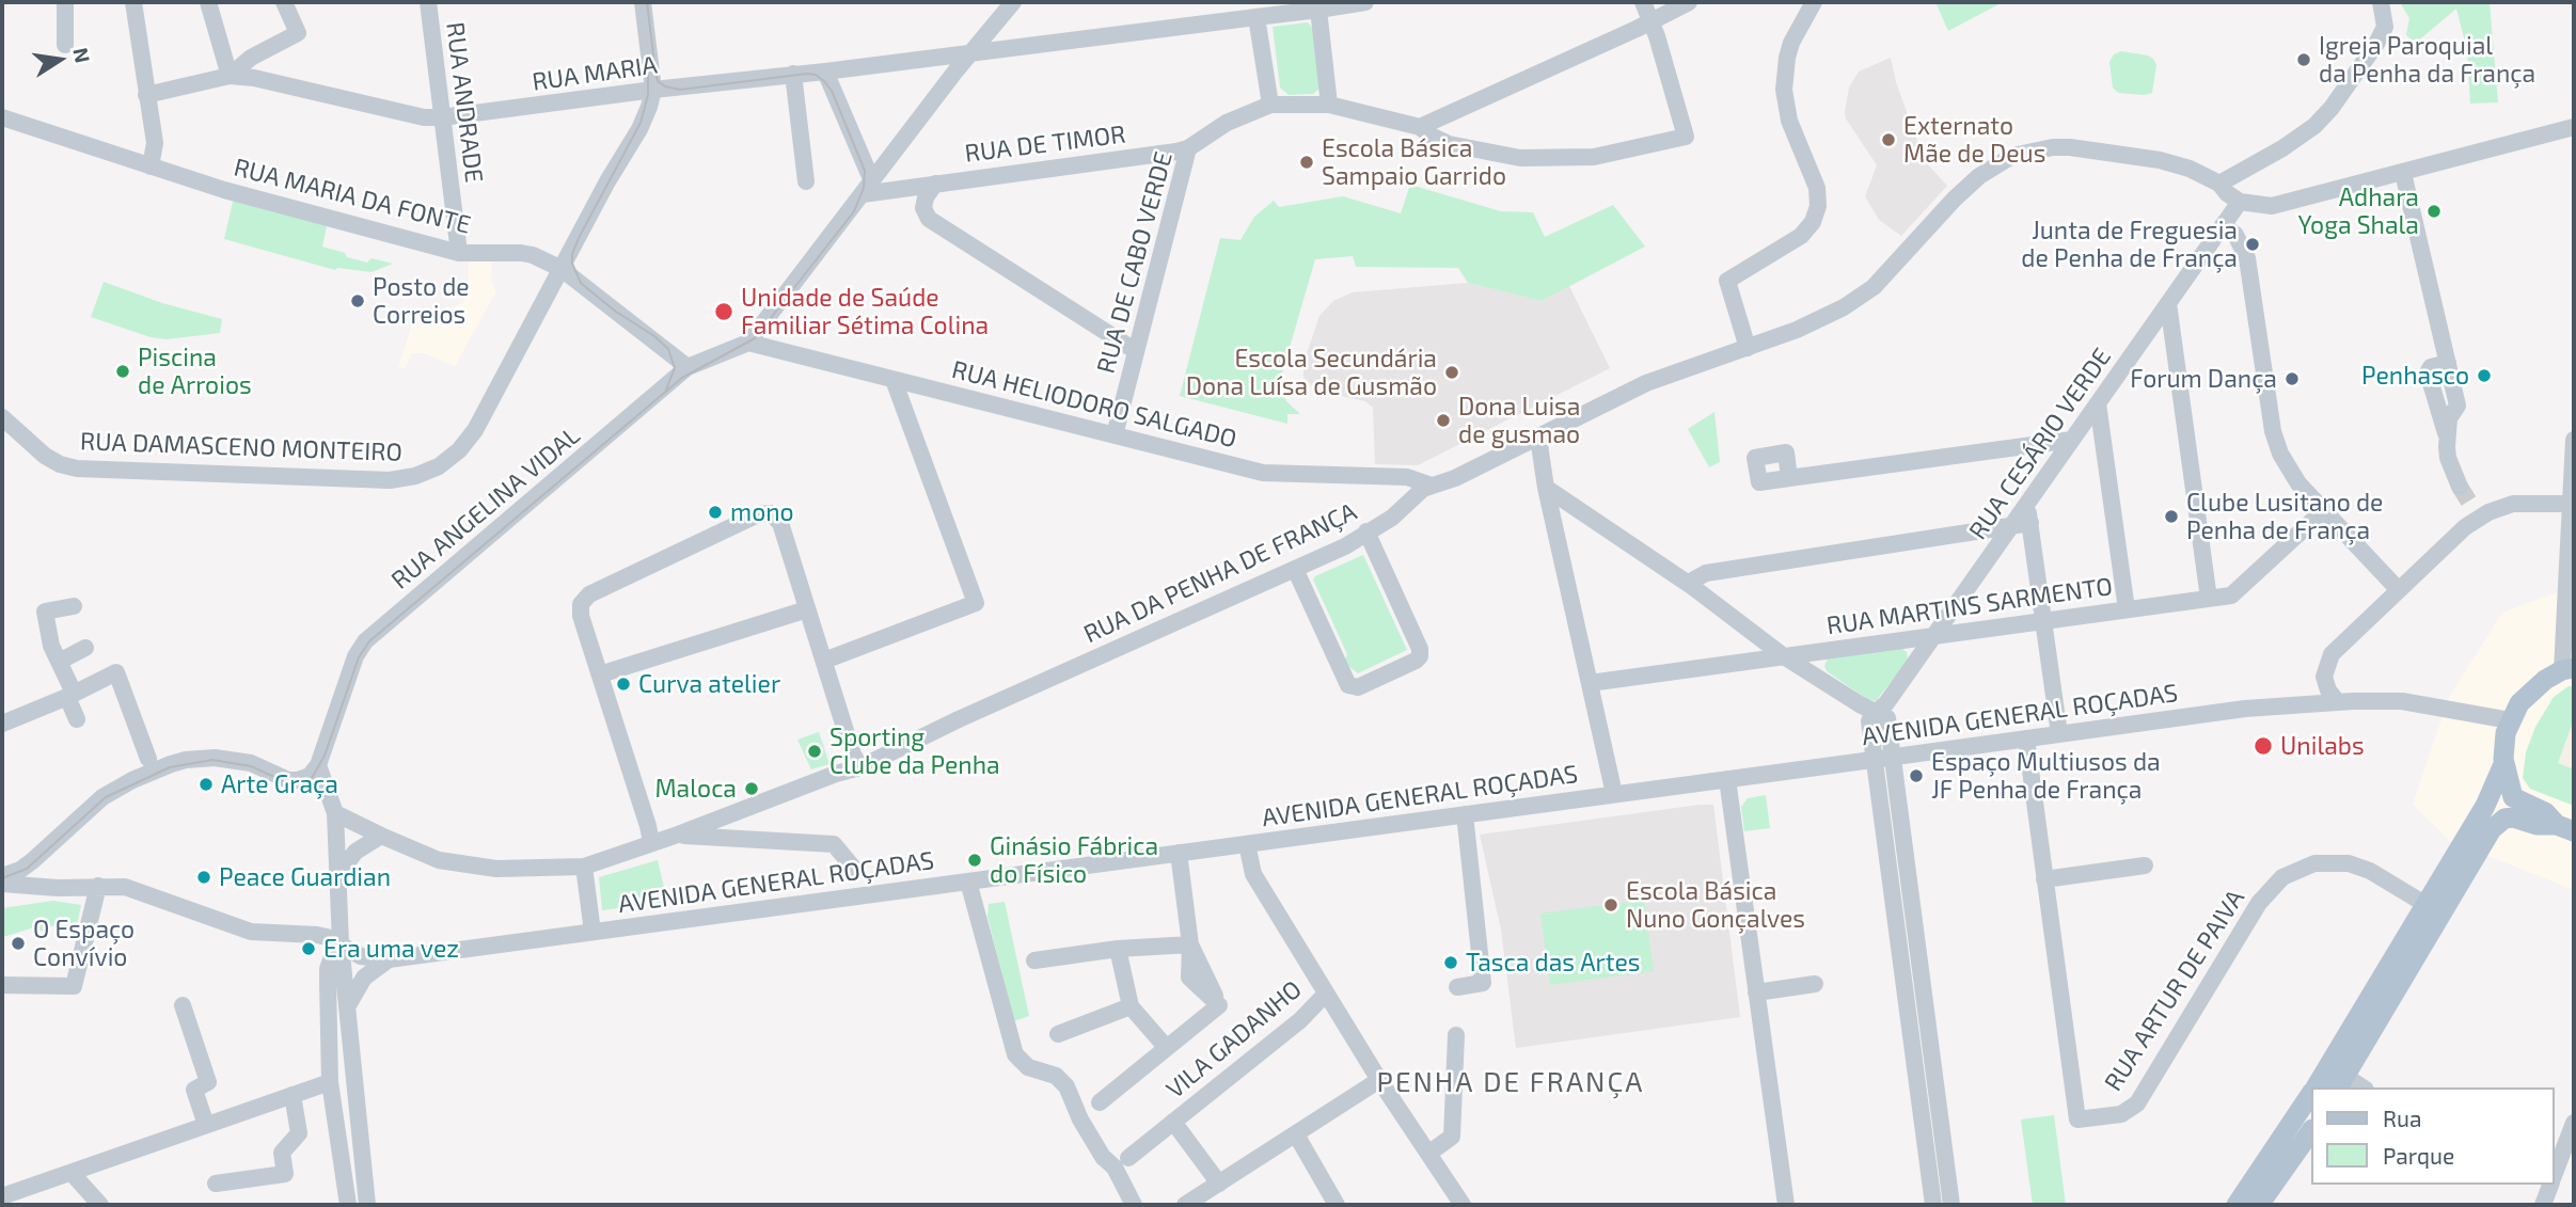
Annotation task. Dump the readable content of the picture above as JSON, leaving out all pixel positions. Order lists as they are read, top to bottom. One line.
{"streets":{"street":["RUA MARIA","RUA ANDRADE","RUA DE TIMOR","RUA MARIA DA FONTE","RUA DE CABO VERDE","RUA HELIODORO SALGADO","RUA CESÁRIO VERDE","RUA DAMASCENO MONTEIRO","RUA ANGELINA VIDAL","RUA DA PENHA DE FRANÇA","RUA MARTINS SARMENTO","AVENIDA GENERAL ROÇADAS","RUA ARTUR DE PAIVA","VILA GADANHO"]},"crossings":[["RUA MARIA","RUA ANDRADE"],["RUA MARIA","RUA DAMASCENO MONTEIRO"],["RUA ANDRADE","RUA MARIA DA FONTE"],["RUA DE TIMOR","RUA DE CABO VERDE"],["RUA MARIA DA FONTE","RUA DAMASCENO MONTEIRO"],["RUA MARIA DA FONTE","RUA ANGELINA VIDAL"],["RUA DE CABO VERDE","RUA HELIODORO SALGADO"],["RUA HELIODORO SALGADO","RUA ANGELINA VIDAL"],["RUA HELIODORO SALGADO","RUA DA PENHA DE FRANÇA"],["RUA CESÁRIO VERDE","RUA DA PENHA DE FRANÇA"],["RUA CESÁRIO VERDE","RUA MARTINS SARMENTO"]],"districts":["PENHA DE FRANÇA"],"places":["Igreja Paroquial da Penha da França","Externato Mãe de Deus","Escola Básica Sampaio Garrido","Adhara Yoga Shala","Junta de Freguesia de Penha de França","Posto de Correios","Unidade de Saúde Familiar Sétima Colina","Piscina de Arroios","Escola Secundária Dona Luísa de Gusmão","Penhasco","Forum Dança","Dona Luisa de gusmao","mono","Clube Lusitano de Penha de França","Curva atelier","Unilabs","Sporting Clube da Penha","Espaço Multiusos da JF Penha de França","Arte Graça","Maloca","Ginásio Fábrica do Físico","Peace Guardian","Escola Básica Nuno Gonçalves","O Espaço Convívio","Era uma vez","Tasca das Artes"],"legend":["Rua","Parque"],"north":"right"}
